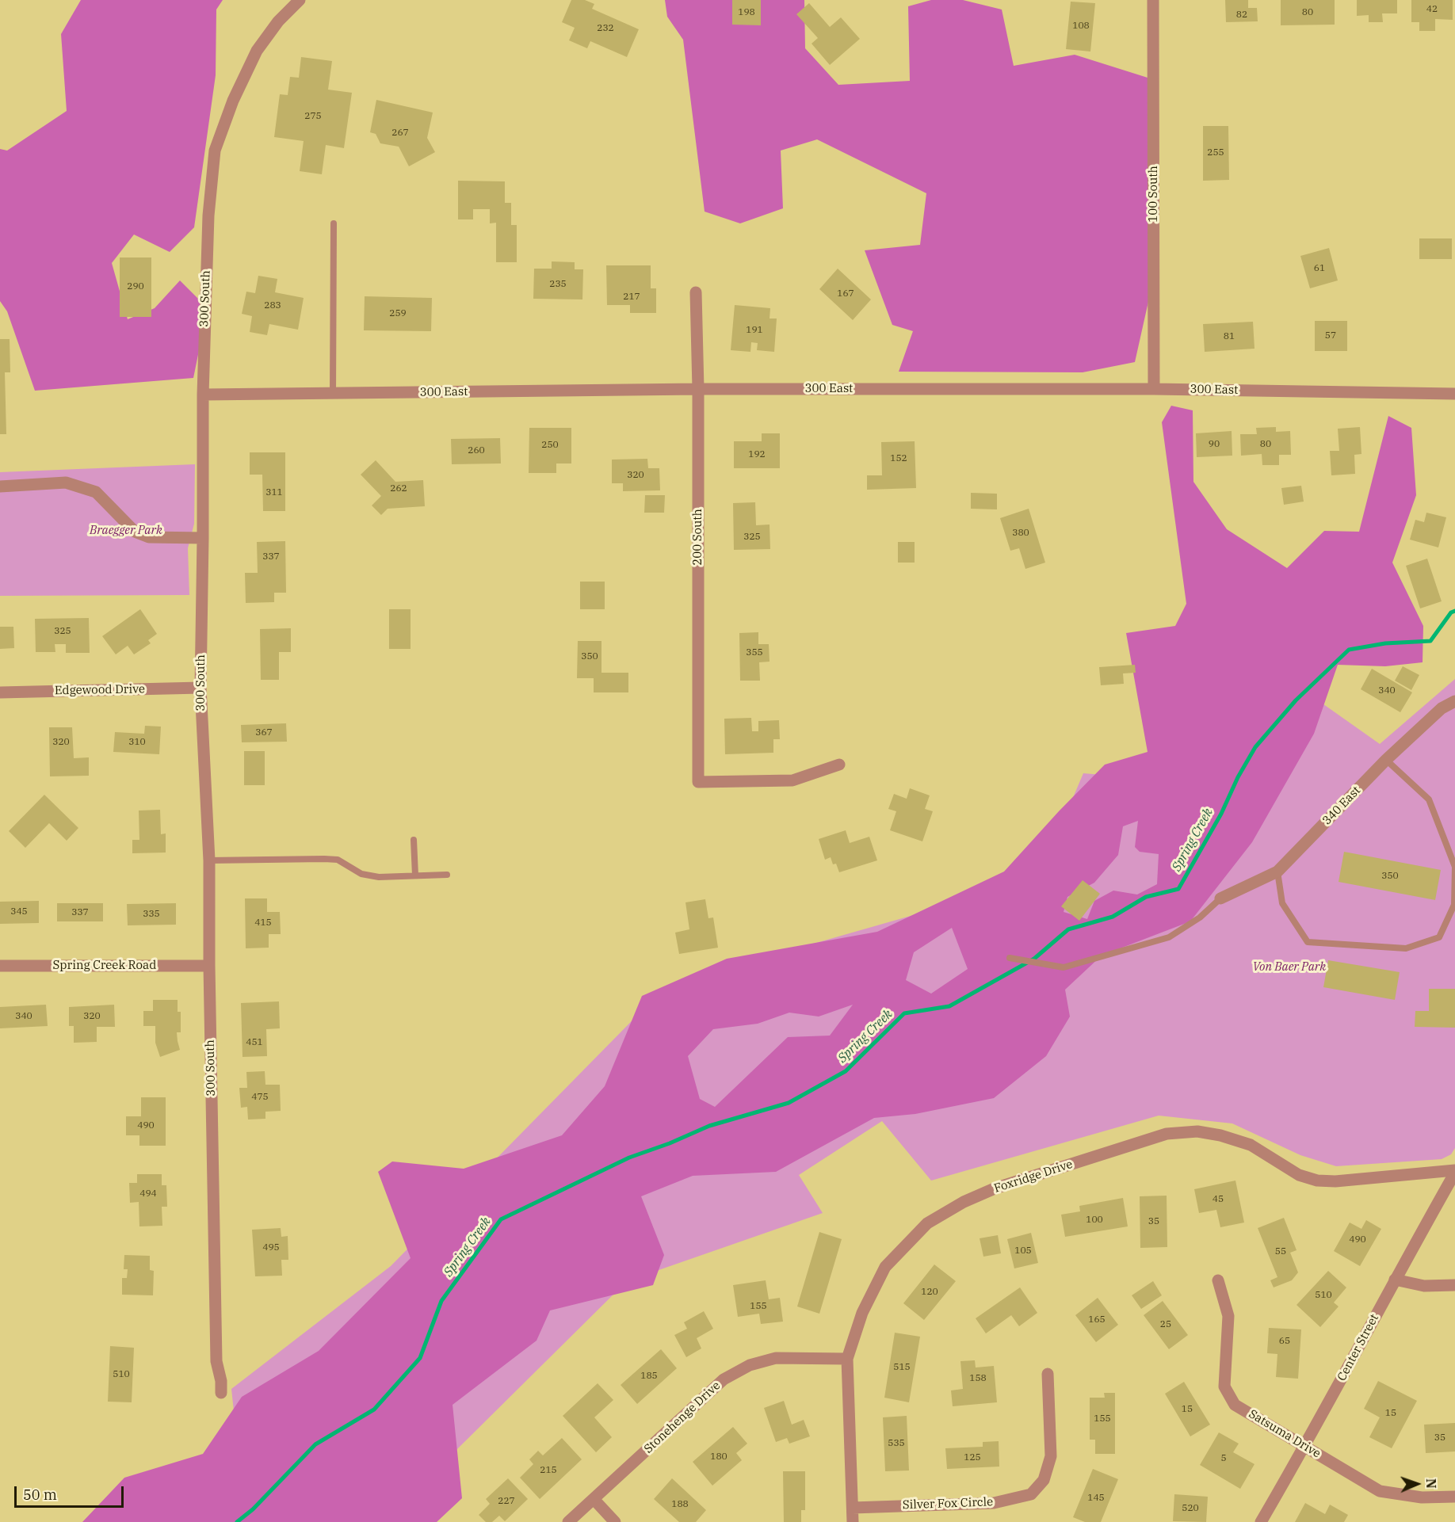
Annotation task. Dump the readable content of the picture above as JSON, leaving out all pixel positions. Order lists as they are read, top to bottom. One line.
{"streets":{"street":["100 South","300 South","300 East","200 South","Edgewood Drive","340 East","Spring Creek Road","Foxridge Drive","Center Street","Stonehenge Drive","Satsuma Drive","Silver Fox Circle"]},"crossings":[["100 South","300 East"],["300 South","300 East"],["300 South","Edgewood Drive"],["300 South","Spring Creek Road"],["300 East","200 South"],["Foxridge Drive","Center Street"],["Foxridge Drive","Stonehenge Drive"],["Foxridge Drive","Silver Fox Circle"],["Center Street","Satsuma Drive"]],"water":["Spring Creek"],"parks":["Braegger Park","Von Baer Park"],"house_numbers":["42","198","80","82","108","232","275","267","255","61","235","290","167","217","283","259","191","57","81","90","80","250","260","192","152","320","262","311","380","325","337","325","355","350","340","367","320","310","350","345","337","335","415","340","320","451","475","490","494","45","100","35","490","495","105","55","120","510","155","165","25","65","515","510","185","158","15","15","155","35","535","180","125","5","215","145","227","188","520"],"scale_bar":"50 m","north":"right"}
